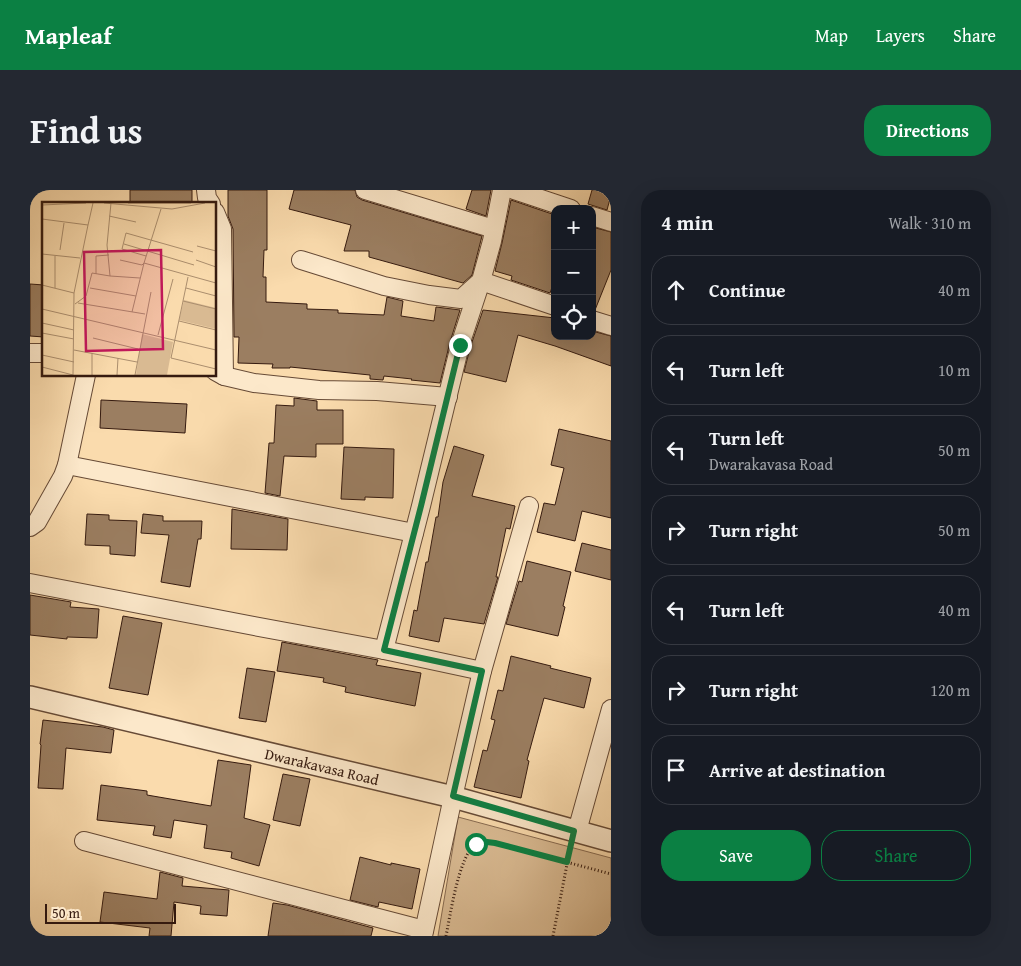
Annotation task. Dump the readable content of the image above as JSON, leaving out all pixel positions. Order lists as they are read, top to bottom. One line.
{"streets":{"street":["Dwarakavasa Road"]},"scale_bar":"50 m","page":{"header":"Mapleaf","nav":["Map","Layers","Share"],"title":"Find us","buttons":["Directions",["Save","Share"]],"heading":["4 min","Walk · 310 m"],"map_buttons":["+","−"],"list":[["Continue","40 m"],["Turn left","10 m"],["Turn left","Dwarakavasa Road","50 m"],["Turn right","50 m"],["Turn left","40 m"],["Turn right","120 m"],"Arrive at destination"],"scale":"50 m"}}
